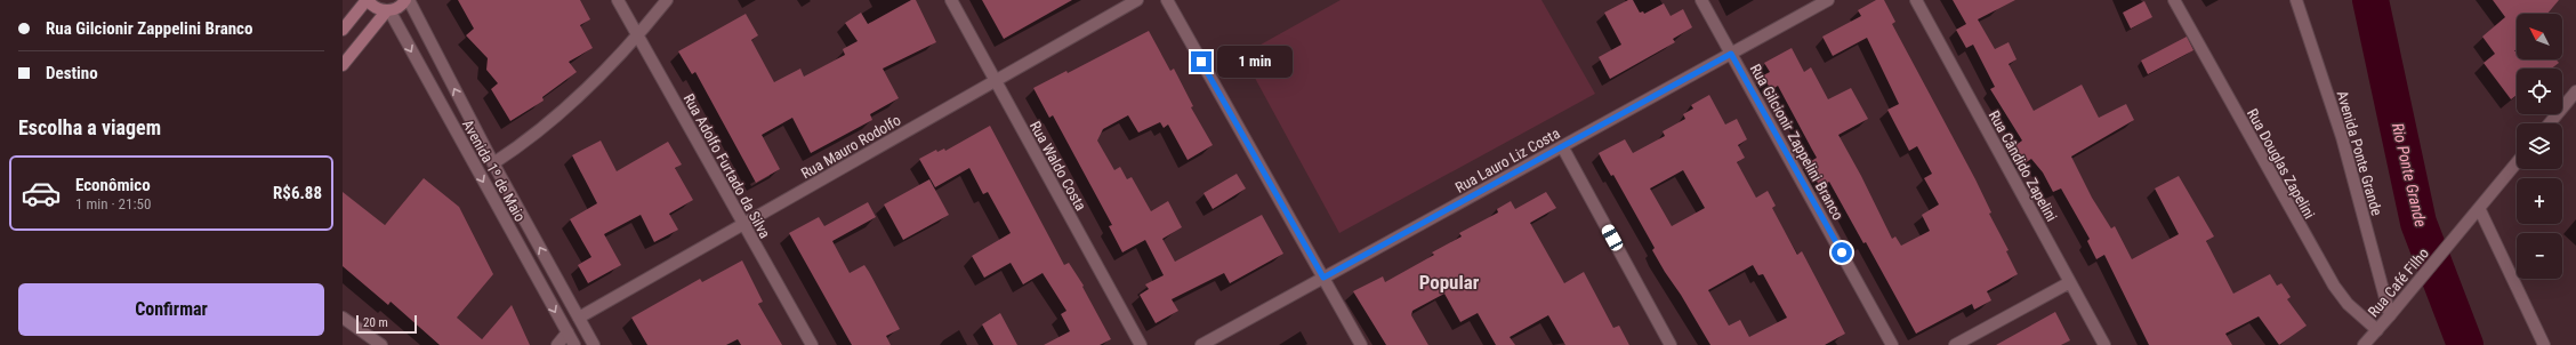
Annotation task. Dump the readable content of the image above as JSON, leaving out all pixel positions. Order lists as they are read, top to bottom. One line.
{"streets":{"street":["Rua Gilcionir Zappelini Branco","Rua Mauro Rodolfo","Avenida Ponte Grande","Rua Lauro Liz Costa","Rua Douglas Zapelini","Rua Adolfo Furtado da Silva","Rua Waldo Costa","Rua Cândido Zapelini","Avenida 1º de Maio","Rua Café Filho"]},"crossings":[["Rua Gilcionir Zappelini Branco","Rua Lauro Liz Costa"],["Rua Mauro Rodolfo","Rua Adolfo Furtado da Silva"],["Rua Mauro Rodolfo","Rua Waldo Costa"],["Avenida Ponte Grande","Rua Café Filho"],["Rua Douglas Zapelini","Rua Café Filho"]],"districts":["Popular"],"water":["Rio Ponte Grande"],"scale_bar":"20 m","north":"top left","page":{"banner":["Rua Gilcionir Zappelini Branco","Destino"],"map_buttons":["+","−"],"bubble":"1 min","heading":"Escolha a viagem","list":[{"name":"Econômico","note":"1 min · 21:50","value":"R$6.88"}],"buttons":"Confirmar","scale":"20 m"}}
